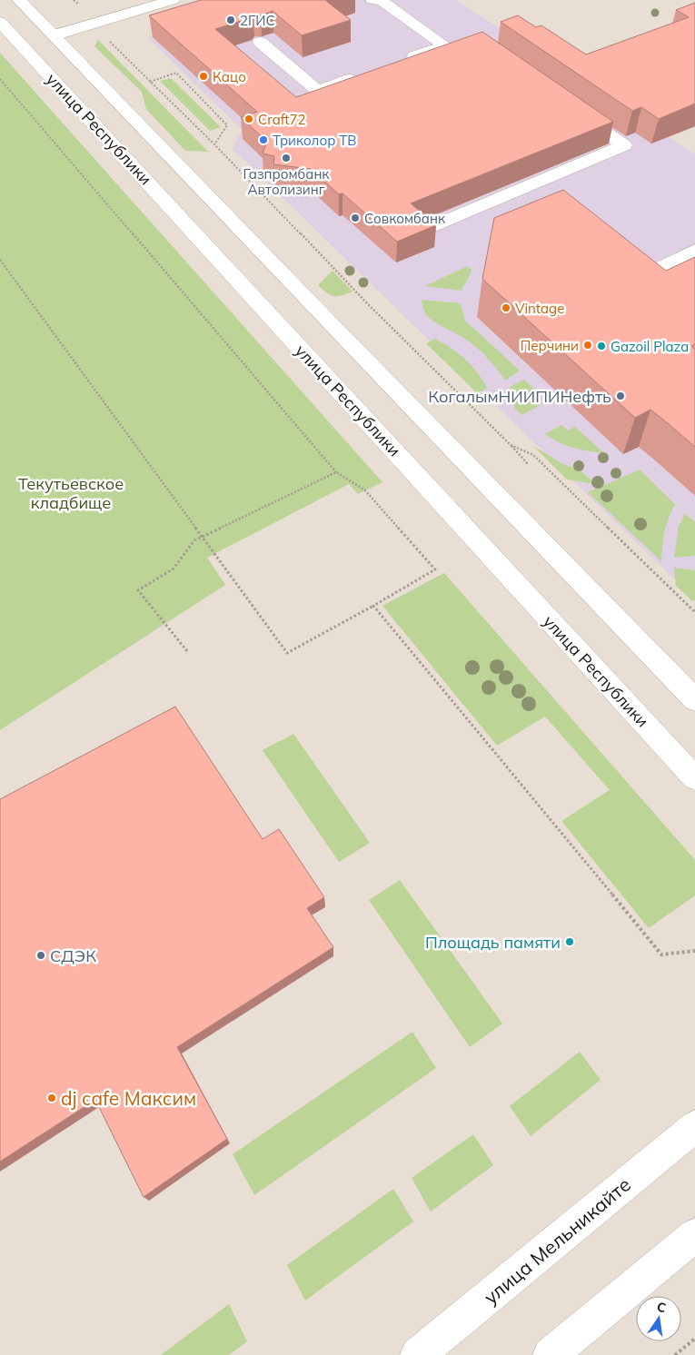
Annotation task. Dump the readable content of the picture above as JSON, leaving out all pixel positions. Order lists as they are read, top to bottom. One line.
{"streets":{"main road":["улица Республики","улица Мельникайте"]},"parks":["Текутьевское кладбище"],"places":["2ГИС","Кацо","Craft72","Триколор ТВ","Газпромбанк Автолизинг","Совкомбанк","Vintage","Перчини","Gazoil Plaza","КогалымНИИПИНефть","Площадь памяти","СДЭК","dj cafe Максим"],"north":"top"}
